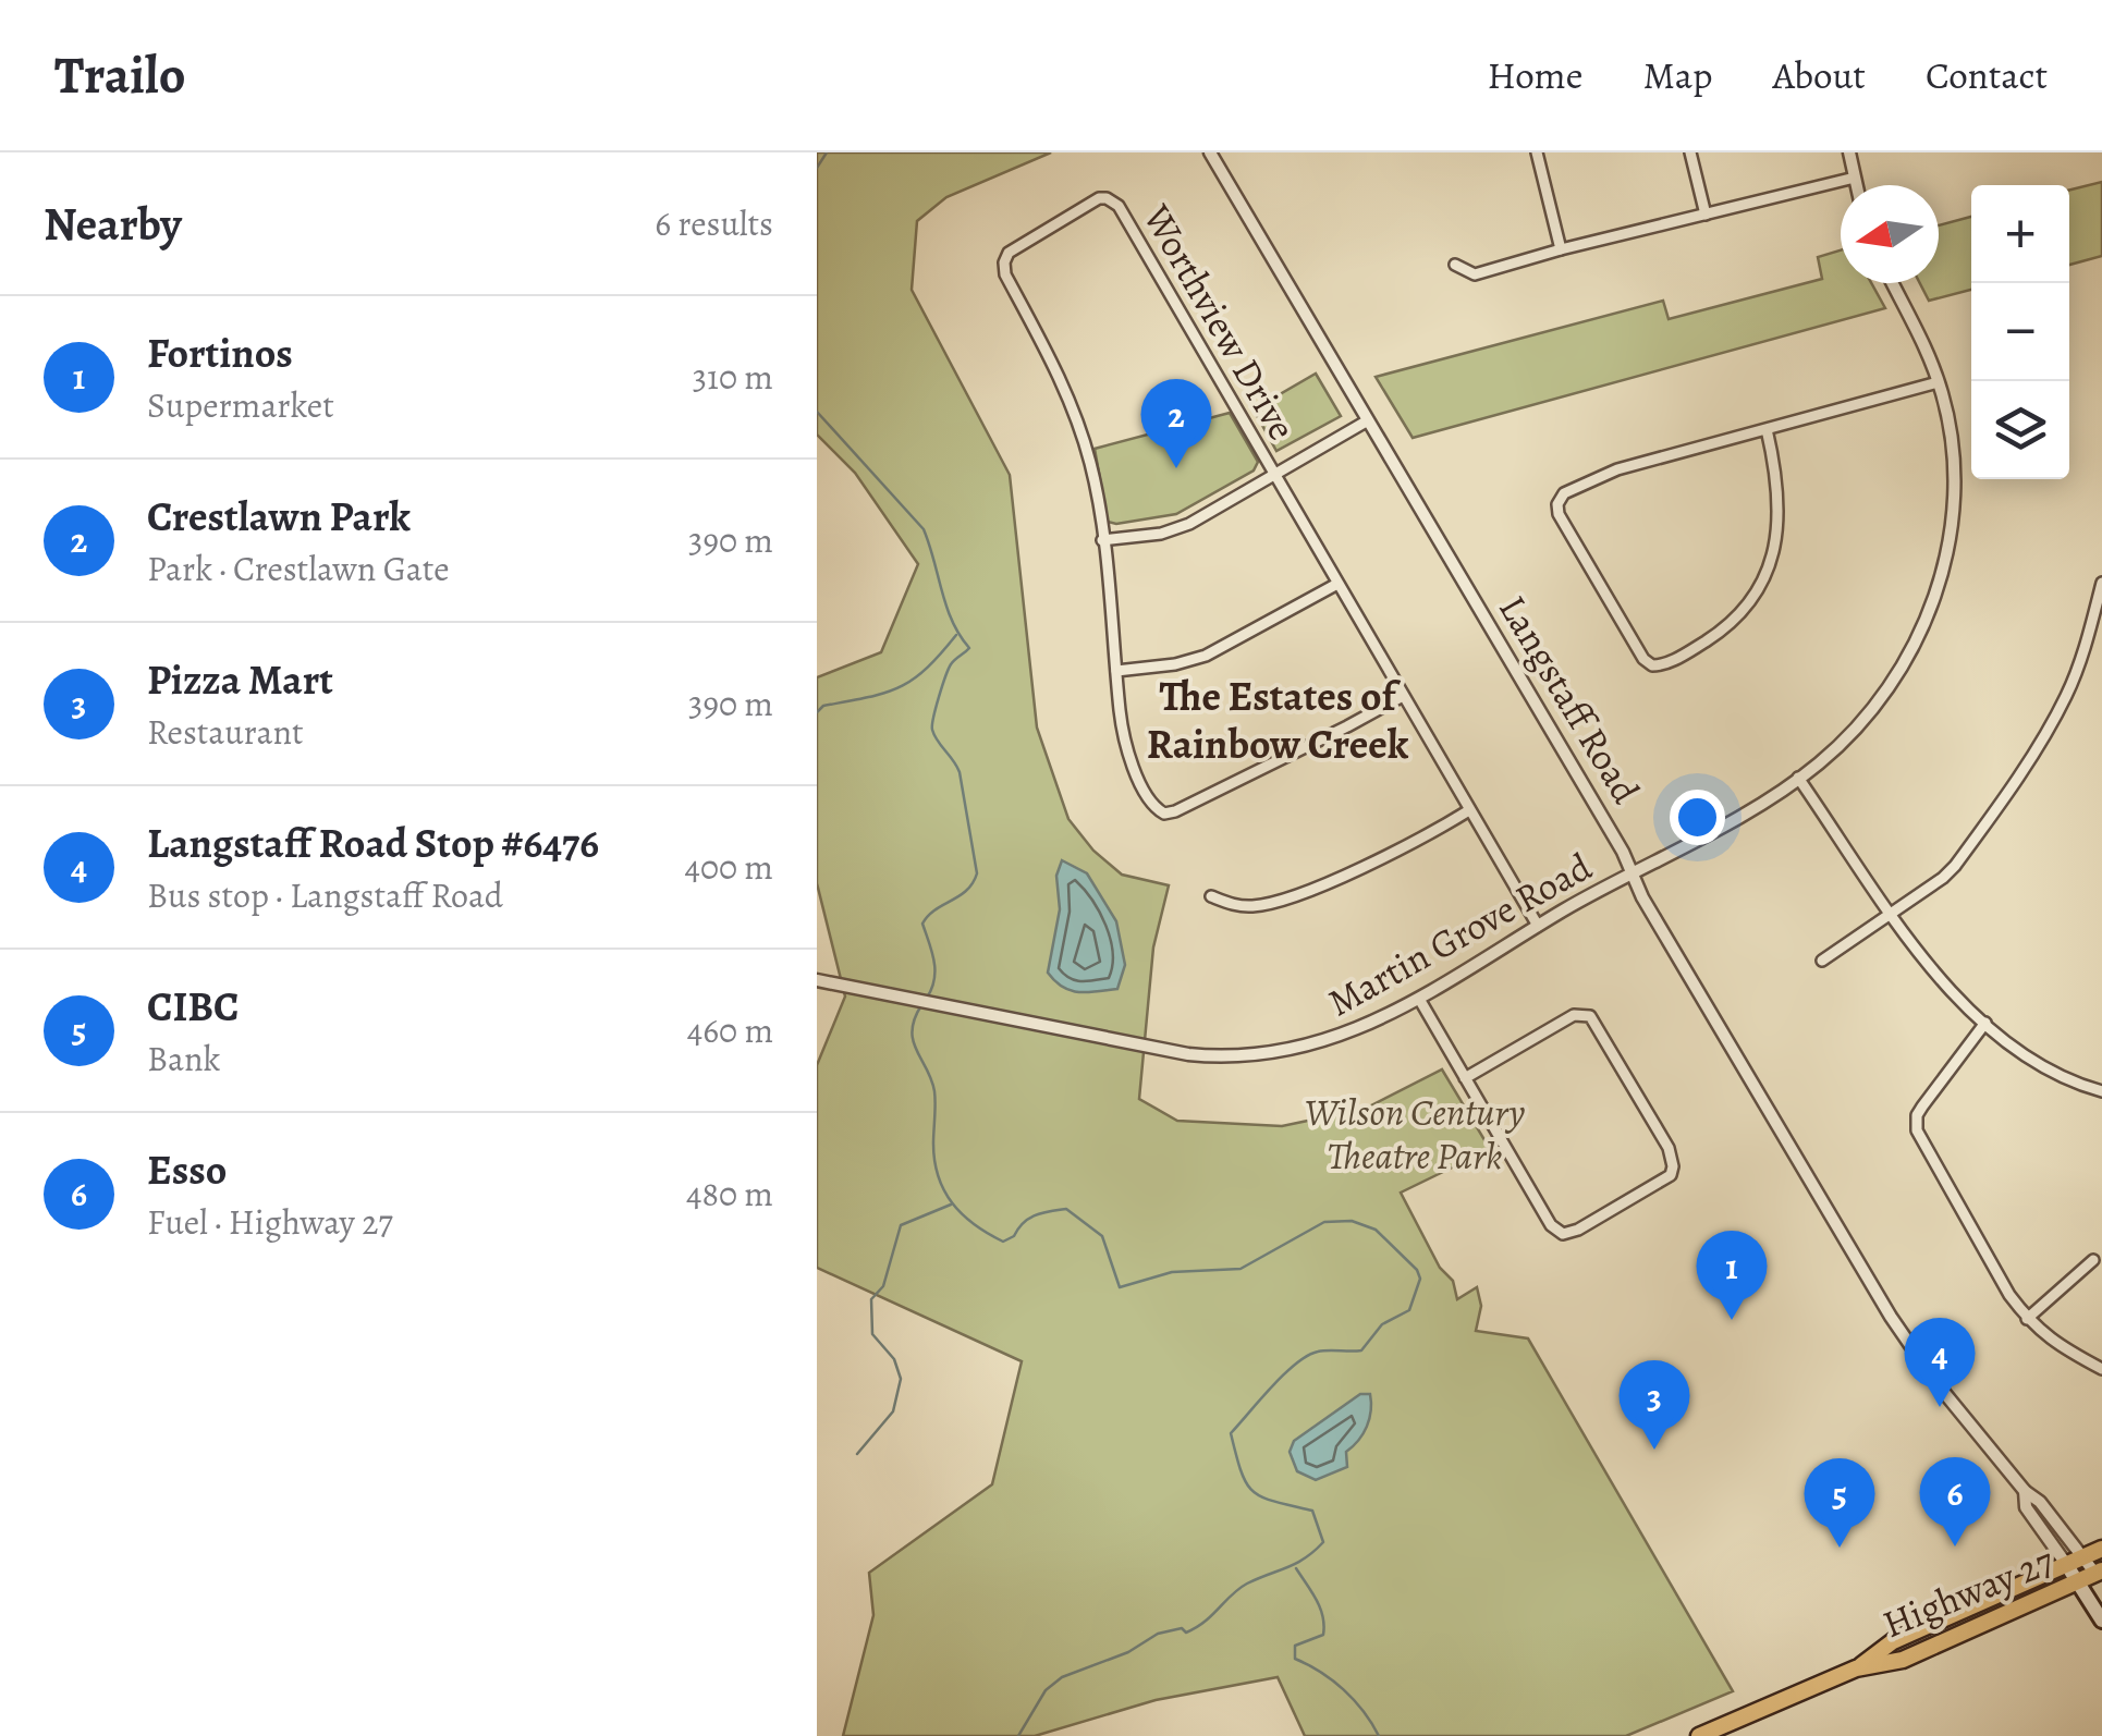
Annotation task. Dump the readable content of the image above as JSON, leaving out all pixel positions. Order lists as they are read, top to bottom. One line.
{"streets":{"main road":["Langstaff Road","Highway 27"],"street":["Worthview Drive","Martin Grove Road"]},"crossings":[["Langstaff Road","Martin Grove Road"],["Langstaff Road","Highway 27"]],"districts":["The Estates of Rainbow Creek"],"parks":["Wilson Century Theatre Park"],"north":"left","page":{"header":"Trailo","nav":["Home","Map","About","Contact"],"heading":["Nearby","6 results"],"map_buttons":["+","−"],"list":[{"mark":"1","name":"Fortinos","note":"Supermarket","value":"310 m"},{"mark":"2","name":"Crestlawn Park","note":"Park · Crestlawn Gate","value":"390 m"},{"mark":"3","name":"Pizza Mart","note":"Restaurant","value":"390 m"},{"mark":"4","name":"Langstaff Road Stop #6476","note":"Bus stop · Langstaff Road","value":"400 m"},{"mark":"5","name":"CIBC","note":"Bank","value":"460 m"},{"mark":"6","name":"Esso","note":"Fuel · Highway 27","value":"480 m"}],"pins":["2","1","4","3","6","5"]}}
